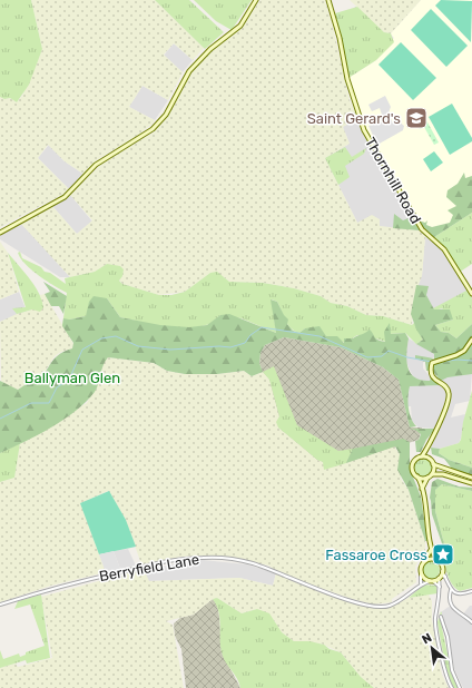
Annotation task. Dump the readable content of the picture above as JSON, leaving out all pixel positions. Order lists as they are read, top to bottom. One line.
{"streets":{"street":["Thornhill Road","Berryfield Lane"]},"parks":["Ballyman Glen"],"places":{"school or university":["Saint Gerard's"],"place":["Fassaroe Cross"]},"north":"top left"}
